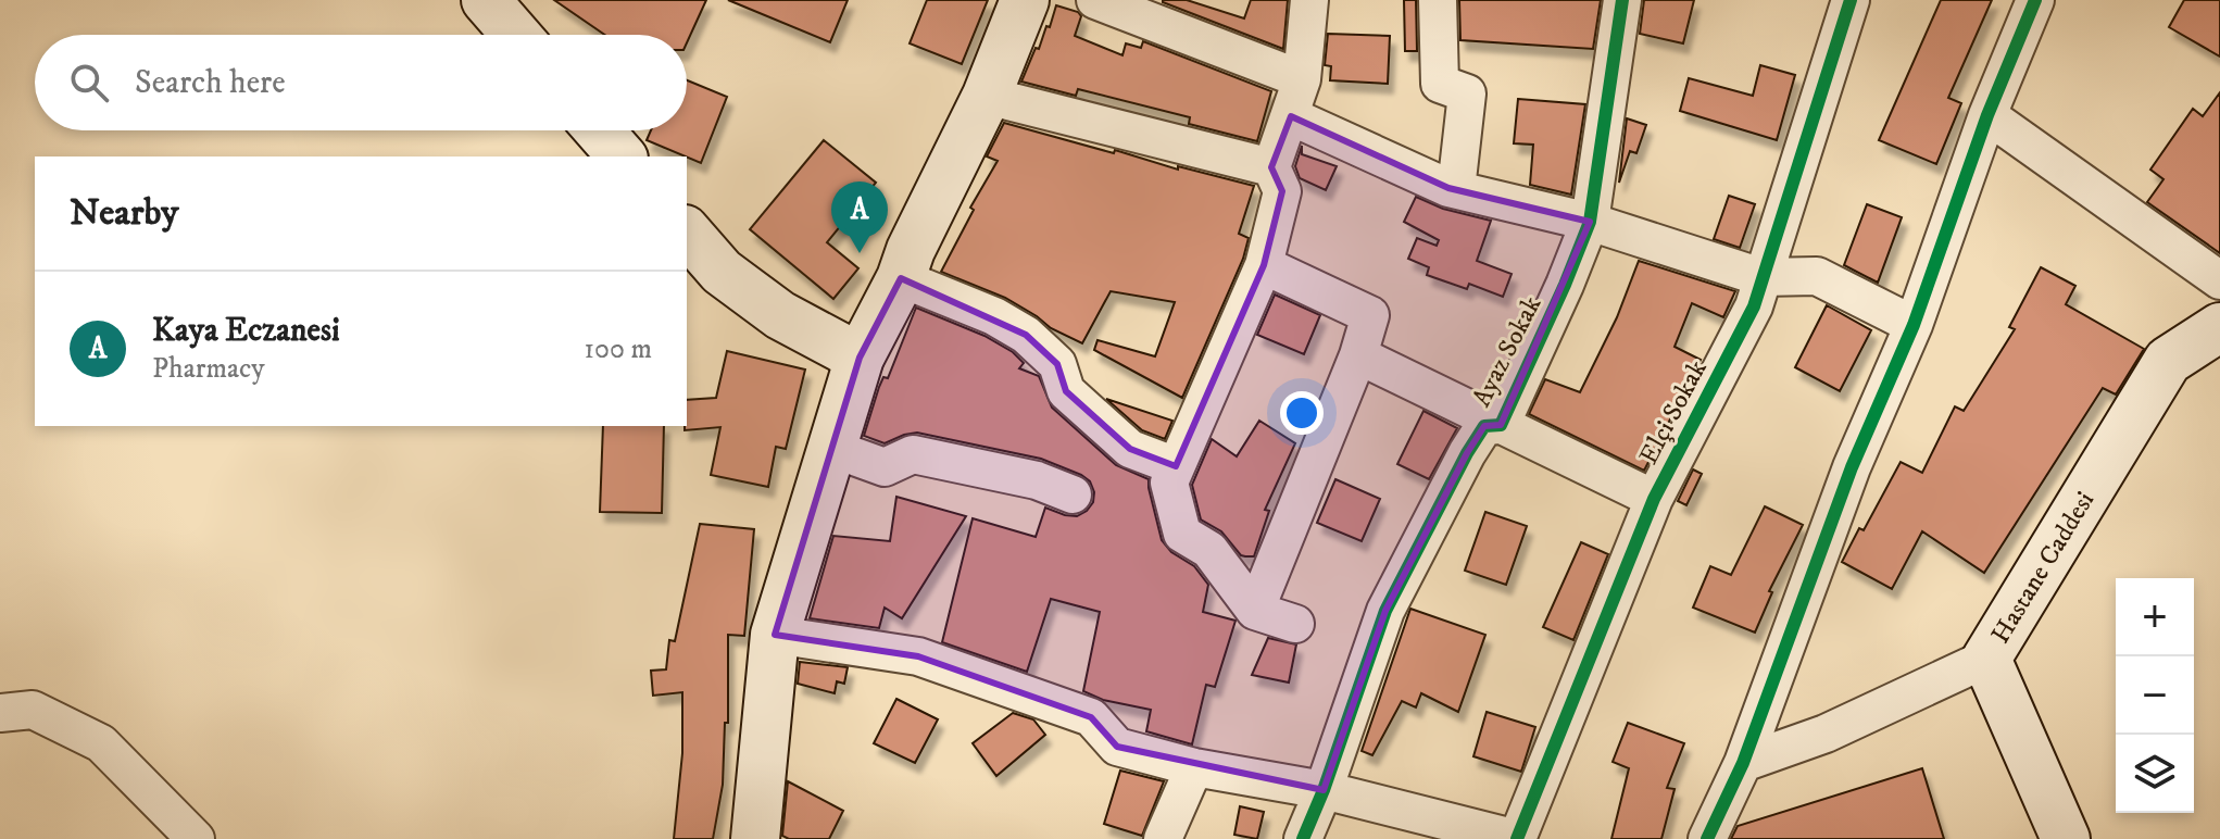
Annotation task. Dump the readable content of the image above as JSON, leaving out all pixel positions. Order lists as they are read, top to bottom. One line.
{"streets":{"street":["Ayaz Sokak","Elçi Sokak","Hastane Caddesi"]},"page":{"search":"Search here","heading":"Nearby","pins":"A","list":[{"mark":"A","name":"Kaya Eczanesi","note":"Pharmacy","value":"100 m"}],"map_buttons":["+","−"]}}
